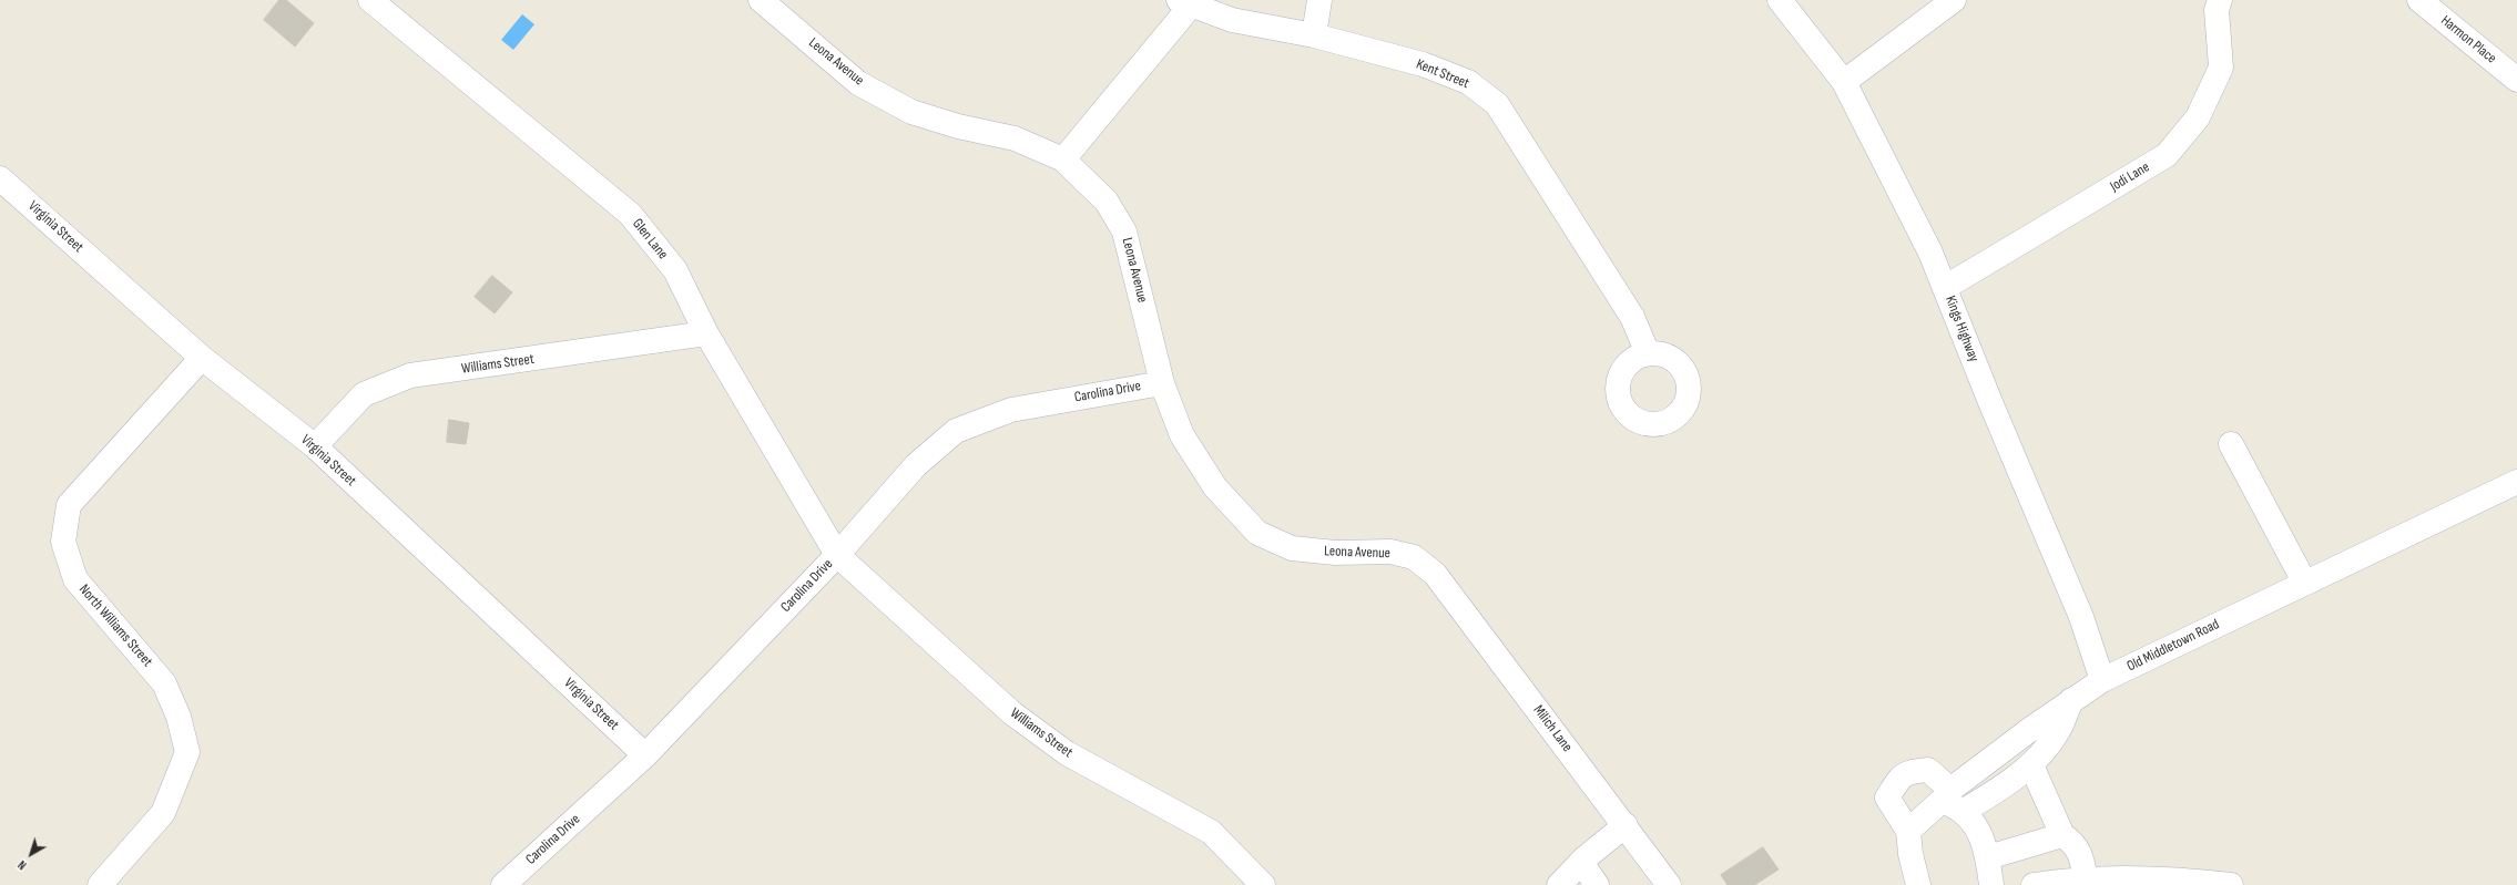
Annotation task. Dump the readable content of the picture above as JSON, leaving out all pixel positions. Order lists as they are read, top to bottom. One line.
{"streets":{"street":["Harmon Place","Leona Avenue","Kent Street","Jodi Lane","Virginia Street","Glen Lane","Kings Highway","Williams Street","Carolina Drive","North Williams Street","Old Middletown Road","Milich Lane"]},"crossings":[["Leona Avenue","Carolina Drive"],["Leona Avenue","Milich Lane"],["Jodi Lane","Kings Highway"],["Virginia Street","Williams Street"],["Virginia Street","Carolina Drive"],["Virginia Street","North Williams Street"],["Glen Lane","Williams Street"],["Glen Lane","Carolina Drive"],["Kings Highway","Old Middletown Road"],["Williams Street","Carolina Drive"]],"north":"bottom left"}
